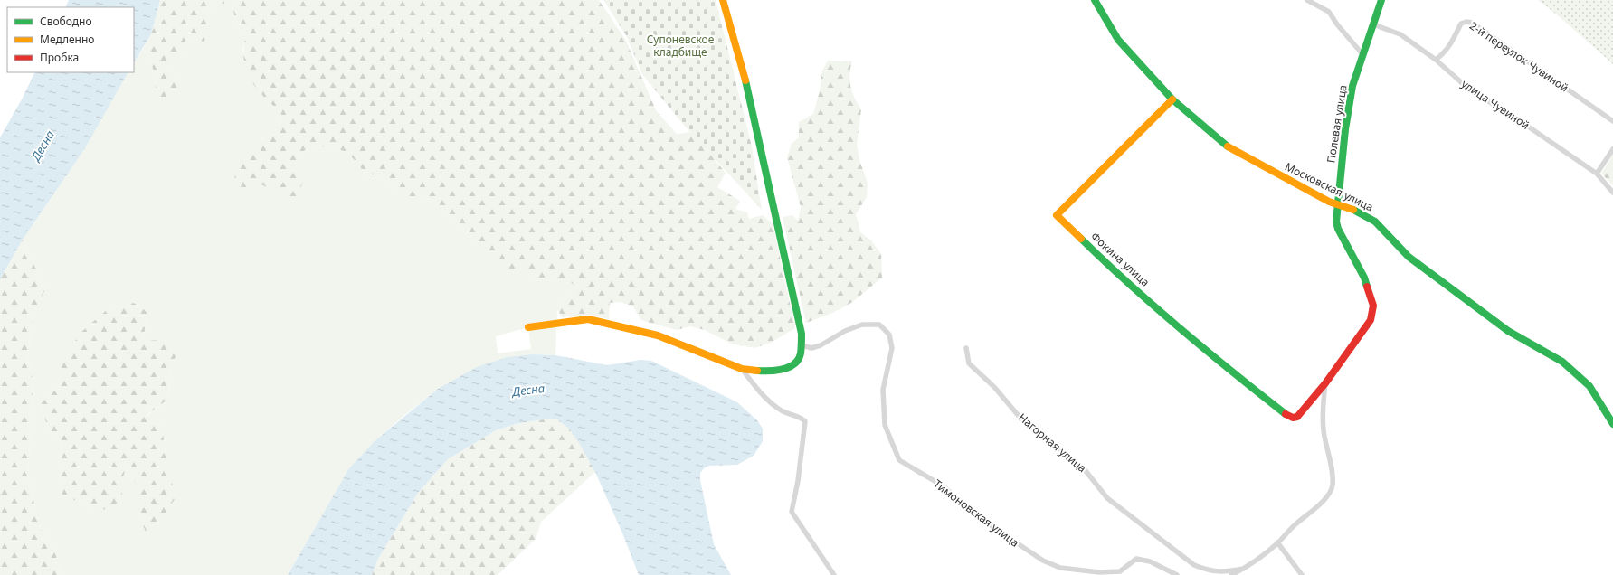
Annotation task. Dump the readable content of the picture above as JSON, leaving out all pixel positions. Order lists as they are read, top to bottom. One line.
{"streets":{"street":["2-й переулок Чувиной","улица Чувиной","Полевая улица","Московская улица","Фокина улица","Нагорная улица","Тимоновская улица"]},"crossings":[["2-й переулок Чувиной","улица Чувиной"],["улица Чувиной","Полевая улица"],["Полевая улица","Московская улица"],["Полевая улица","Фокина улица"],["Московская улица","Фокина улица"]],"water":["Десна"],"parks":["Супоневское кладбище"],"legend":["Свободно","Медленно","Пробка"]}
